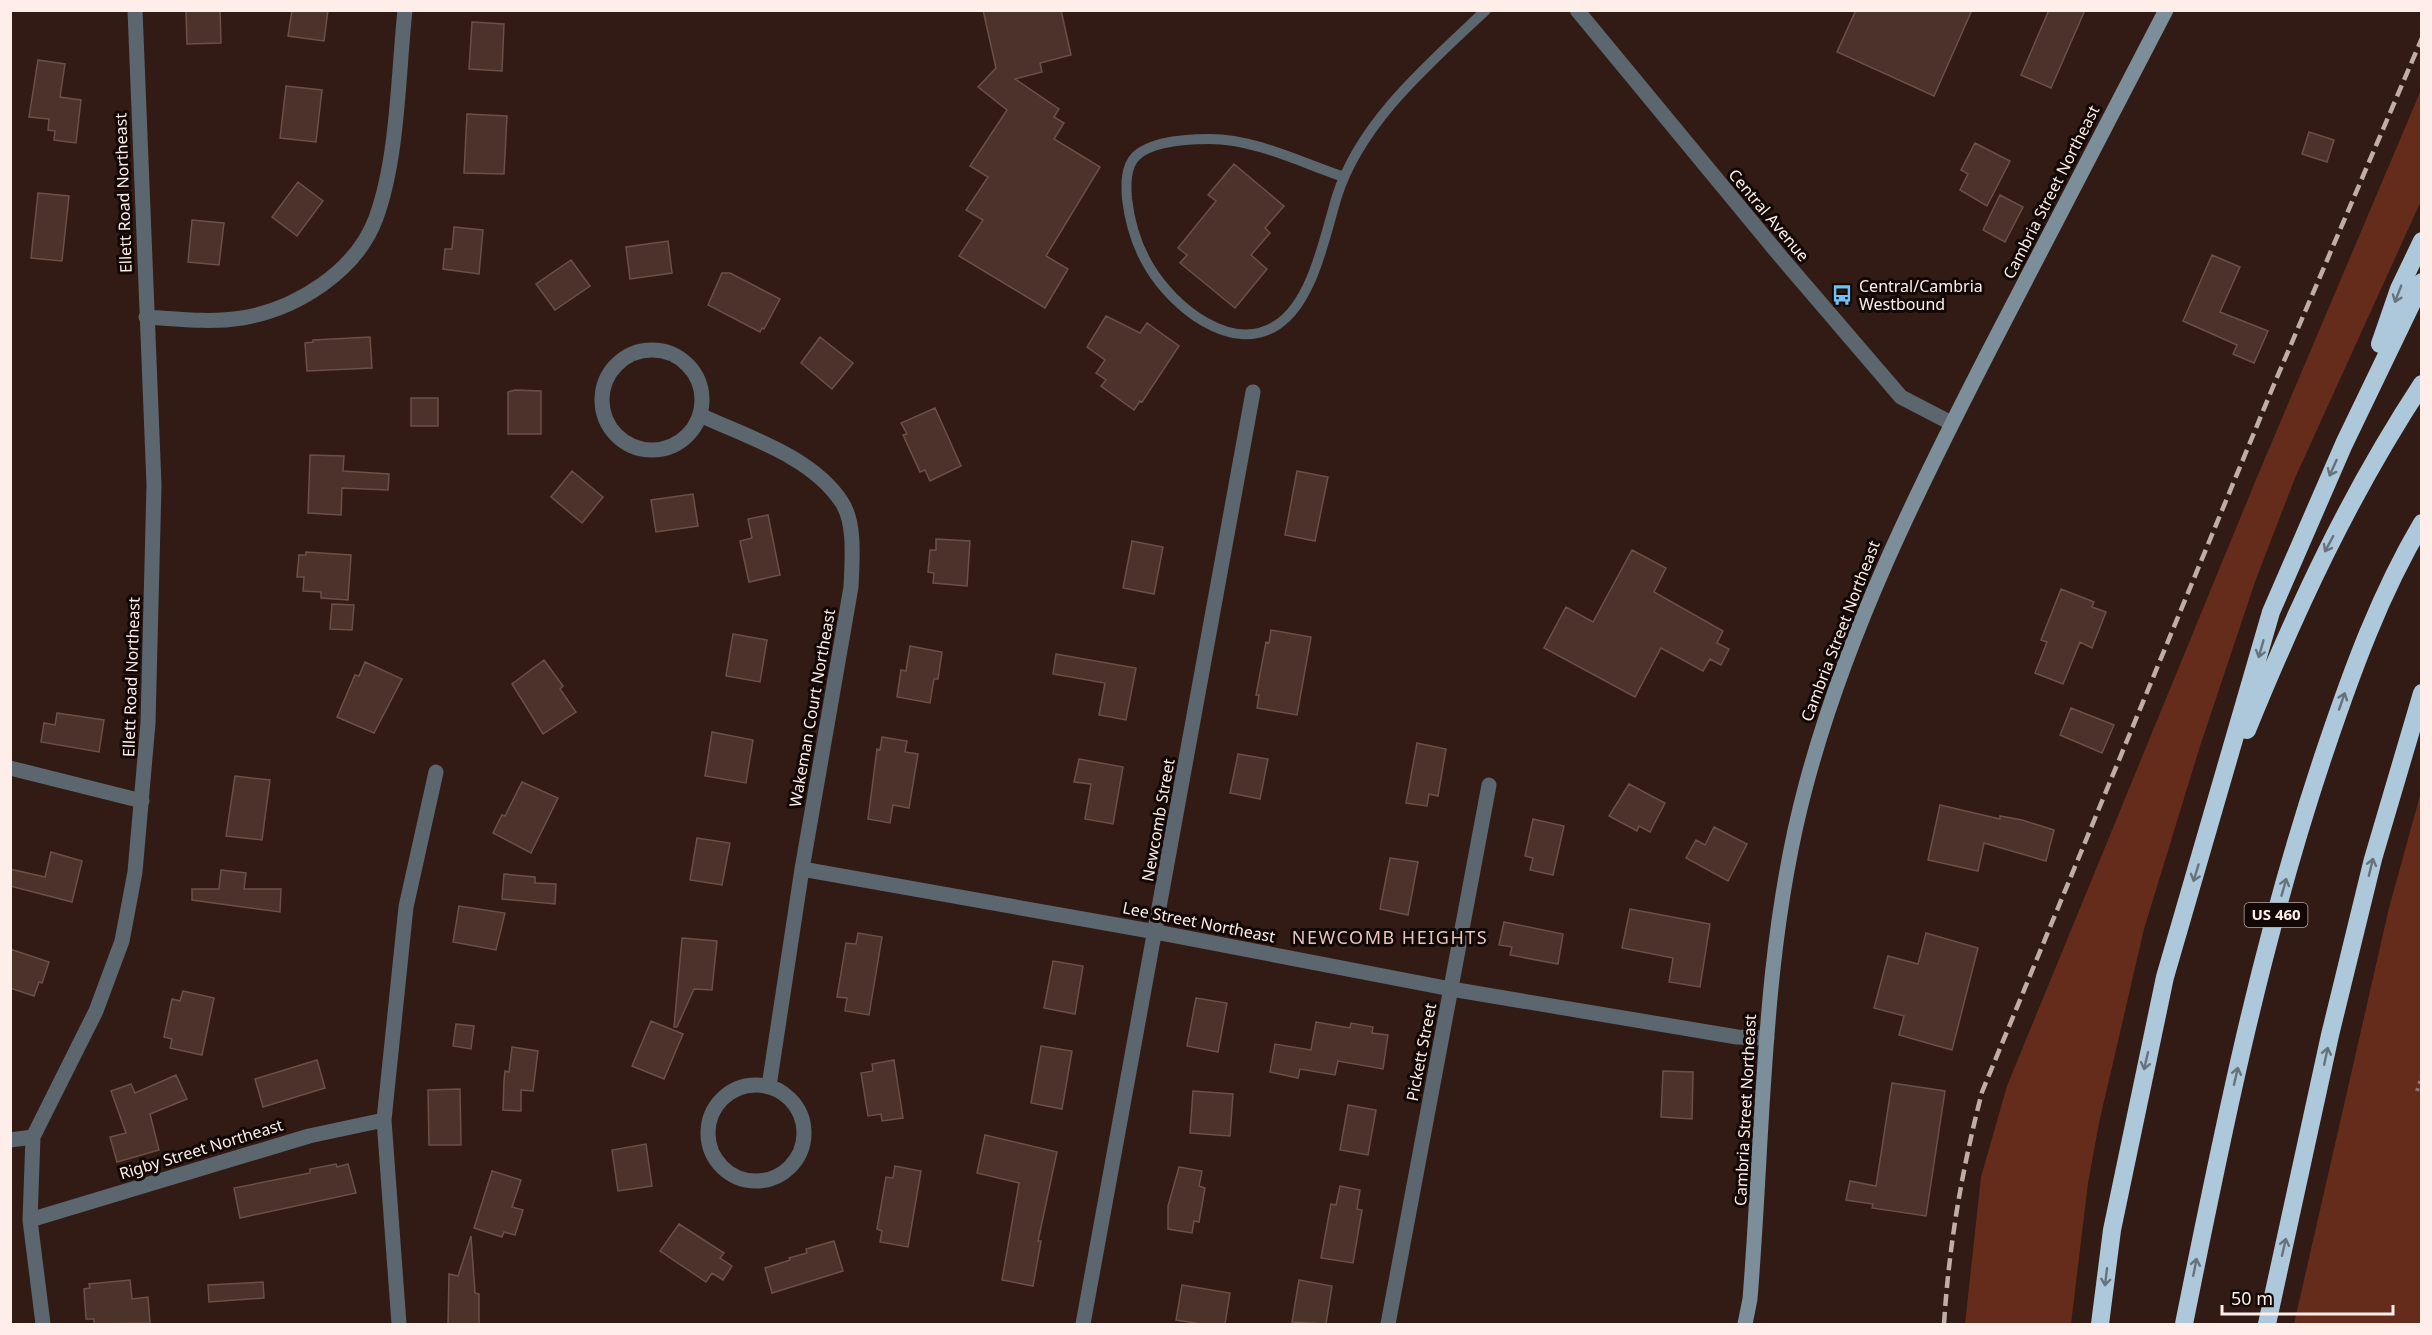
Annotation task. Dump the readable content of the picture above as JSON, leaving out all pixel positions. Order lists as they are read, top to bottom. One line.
{"streets":{"highway":["US 460"],"main road":["Cambria Street Northeast"],"street":["Ellett Road Northeast","Central Avenue","Wakeman Court Northeast","Newcomb Street","Lee Street Northeast","Pickett Street","Rigby Street Northeast"]},"crossings":[["Cambria Street Northeast","Central Avenue"],["Cambria Street Northeast","Lee Street Northeast"],["Ellett Road Northeast","Rigby Street Northeast"],["Wakeman Court Northeast","Lee Street Northeast"],["Newcomb Street","Lee Street Northeast"],["Lee Street Northeast","Pickett Street"]],"districts":["NEWCOMB HEIGHTS"],"places":{"bus stop":["Central/Cambria Westbound"]},"scale_bar":"50 m"}
